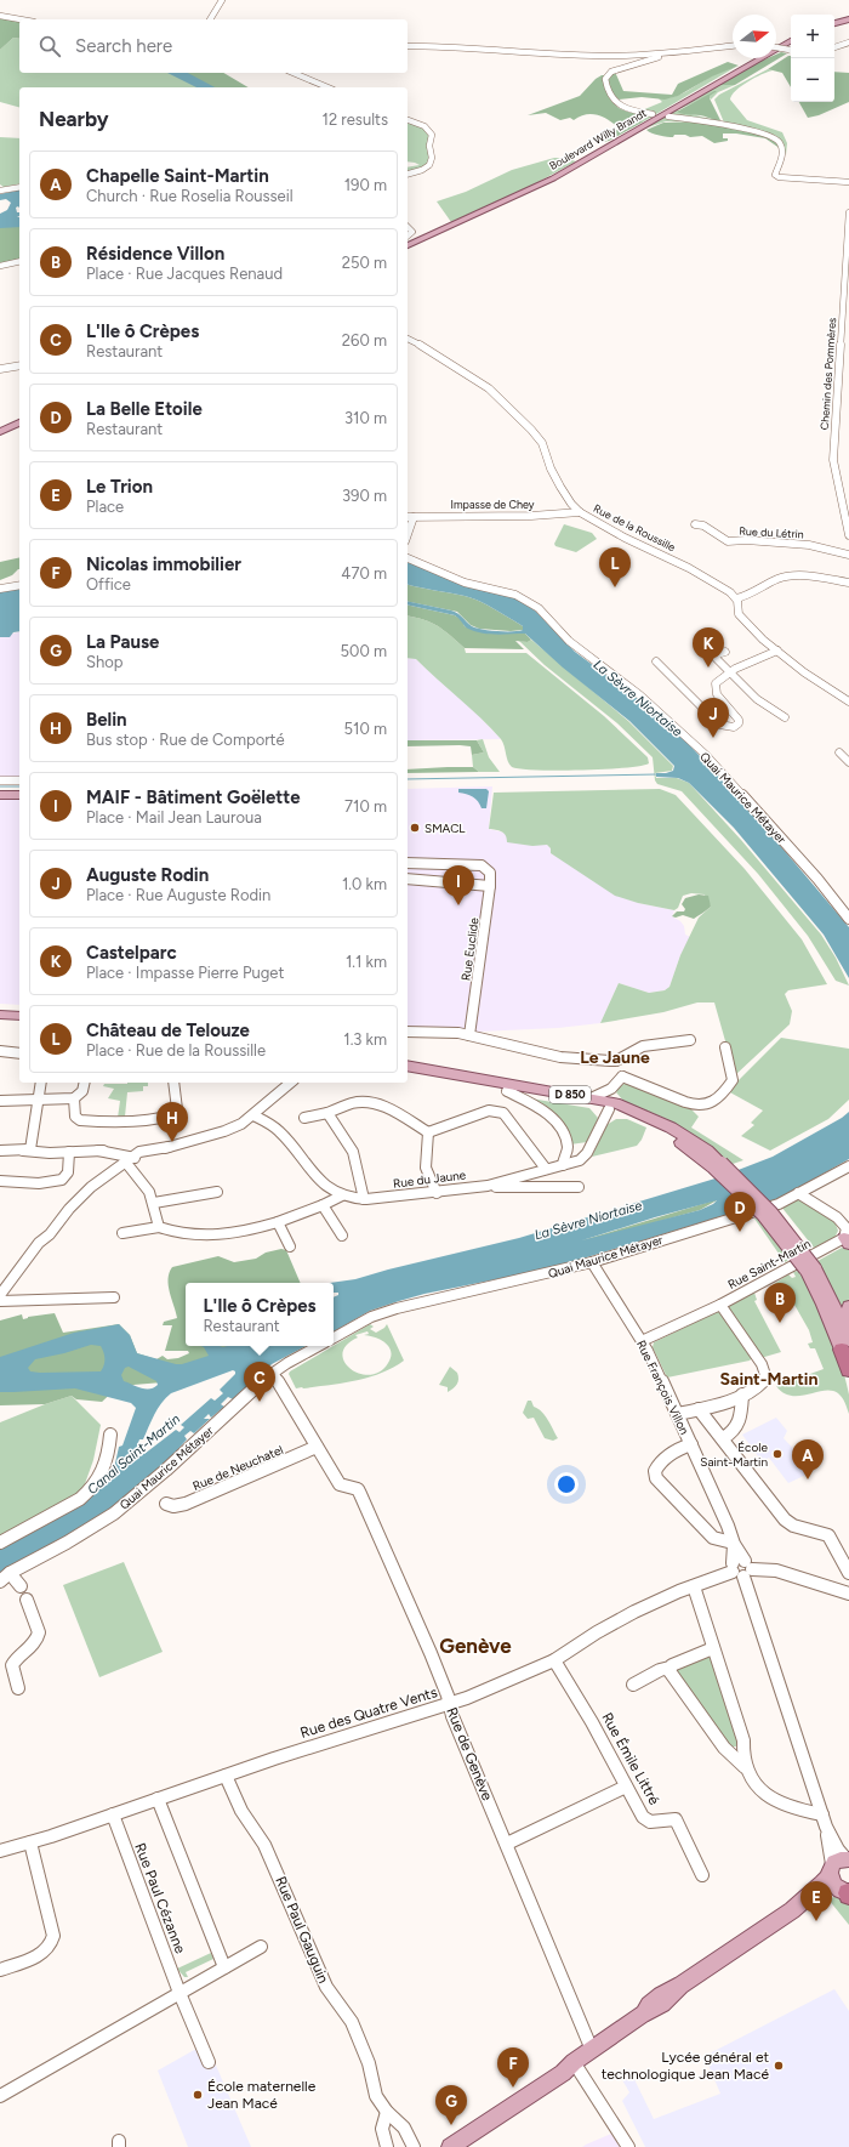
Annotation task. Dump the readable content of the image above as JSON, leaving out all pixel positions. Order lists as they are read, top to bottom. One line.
{"streets":{"highway":["D 850"],"main road":["Boulevard Willy Brandt"],"street":["Chemin des Pommères","Impasse de Chey","Rue de la Roussille","Rue du Létrin","Quai Maurice Métayer","Rue Euclide","Rue du Jaune","Rue Saint-Martin","Rue François Villon","Rue de Neuchatel","Rue des Quatre Vents","Rue de Genève","Rue Émile Littré","Rue Paul Cézanne","Rue Paul Gauguin"]},"crossings":[["Impasse de Chey","Rue de la Roussille"],["Quai Maurice Métayer","Rue Saint-Martin"],["Quai Maurice Métayer","Rue François Villon"],["Quai Maurice Métayer","Rue de Genève"],["D 850","Rue du Jaune"],["Rue Saint-Martin","Rue François Villon"],["Rue François Villon","Rue des Quatre Vents"],["Rue de Neuchatel","Rue de Genève"],["Rue des Quatre Vents","Rue de Genève"],["Rue des Quatre Vents","Rue Émile Littré"],["Rue des Quatre Vents","Rue Paul Cézanne"],["Rue des Quatre Vents","Rue Paul Gauguin"]],"districts":["Le Jaune","Saint-Martin","Genève"],"water":["La Sèvre Niortaise","Canal Saint-Martin"],"places":["SMACL","École Saint-Martin","Lycée général et technologique Jean Macé","École maternelle Jean Macé"],"north":"right","page":{"map_buttons":["+","−"],"search":"Search here","heading":["Nearby","12 results"],"list":[{"mark":"A","name":"Chapelle Saint-Martin","note":"Church · Rue Roselia Rousseil","value":"190 m"},{"mark":"B","name":"Résidence Villon","note":"Place · Rue Jacques Renaud","value":"250 m"},{"mark":"C","name":"L'Ile ô Crèpes","note":"Restaurant","value":"260 m"},{"mark":"D","name":"La Belle Etoile","note":"Restaurant","value":"310 m"},{"mark":"E","name":"Le Trion","note":"Place","value":"390 m"},{"mark":"F","name":"Nicolas immobilier","note":"Office","value":"470 m"},{"mark":"G","name":"La Pause","note":"Shop","value":"500 m"},{"mark":"H","name":"Belin","note":"Bus stop · Rue de Comporté","value":"510 m"},{"mark":"I","name":"MAIF - Bâtiment Goëlette","note":"Place · Mail Jean Lauroua","value":"710 m"},{"mark":"J","name":"Auguste Rodin","note":"Place · Rue Auguste Rodin","value":"1.0 km"},{"mark":"K","name":"Castelparc","note":"Place · Impasse Pierre Puget","value":"1.1 km"},{"mark":"L","name":"Château de Telouze","note":"Place · Rue de la Roussille","value":"1.3 km"}],"pins":["L","K","J","I","H","D","B","C","A","E","F","G"],"popup":["L'Ile ô Crèpes","Restaurant"]}}
